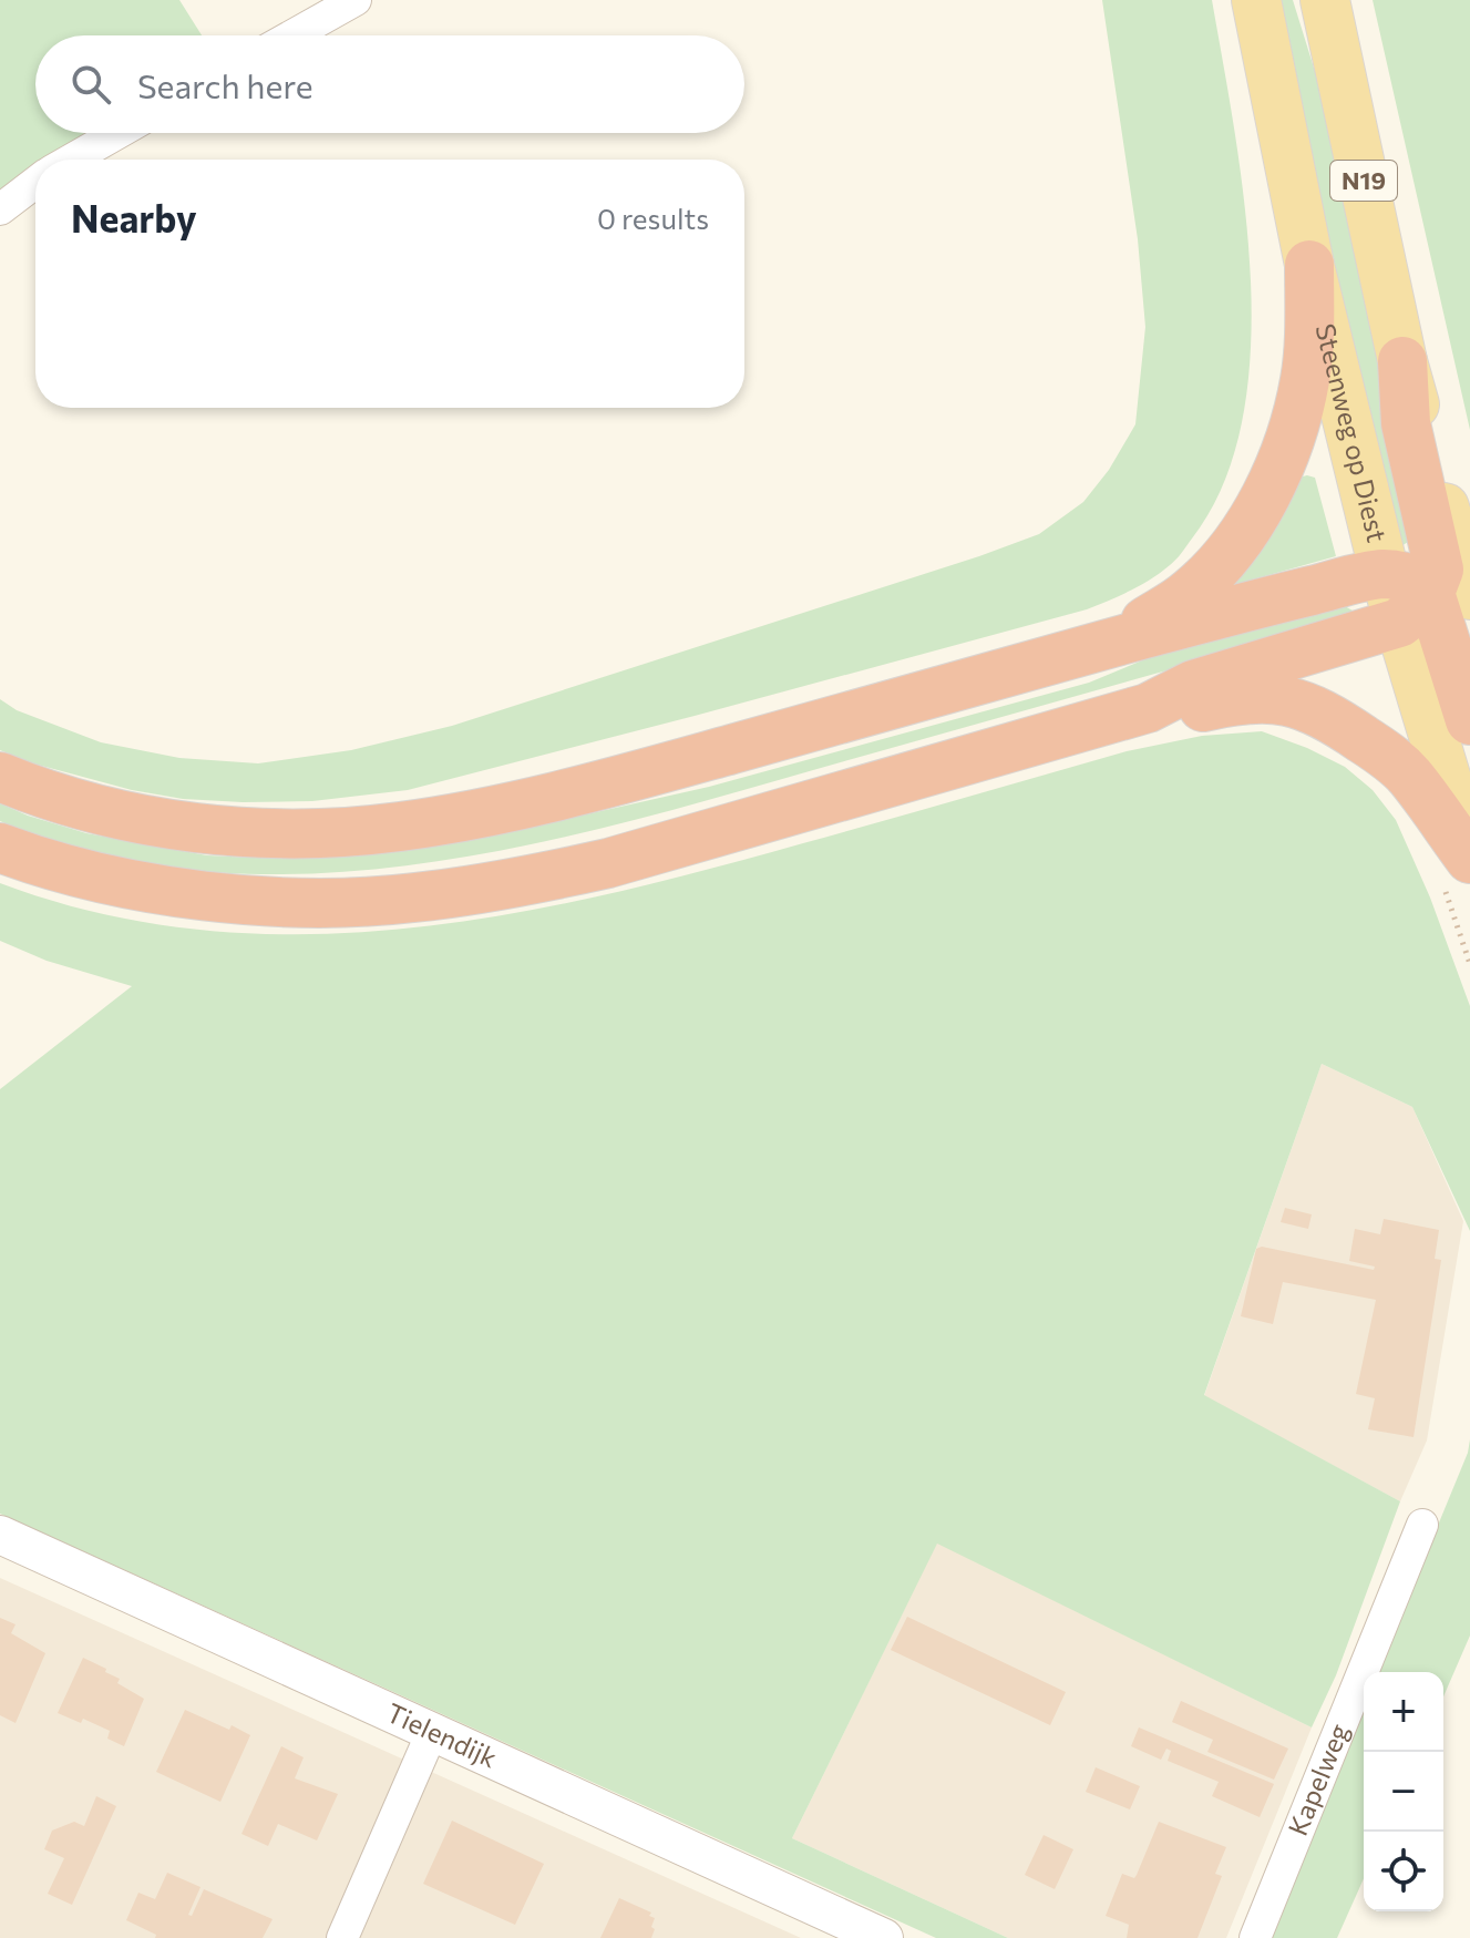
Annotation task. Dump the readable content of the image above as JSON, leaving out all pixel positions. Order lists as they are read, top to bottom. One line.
{"streets":{"main road":["N19","Steenweg op Diest"],"street":["Tielendijk","Kapelweg"]},"page":{"search":"Search here","heading":["Nearby","0 results"],"map_buttons":["+","−"]}}
